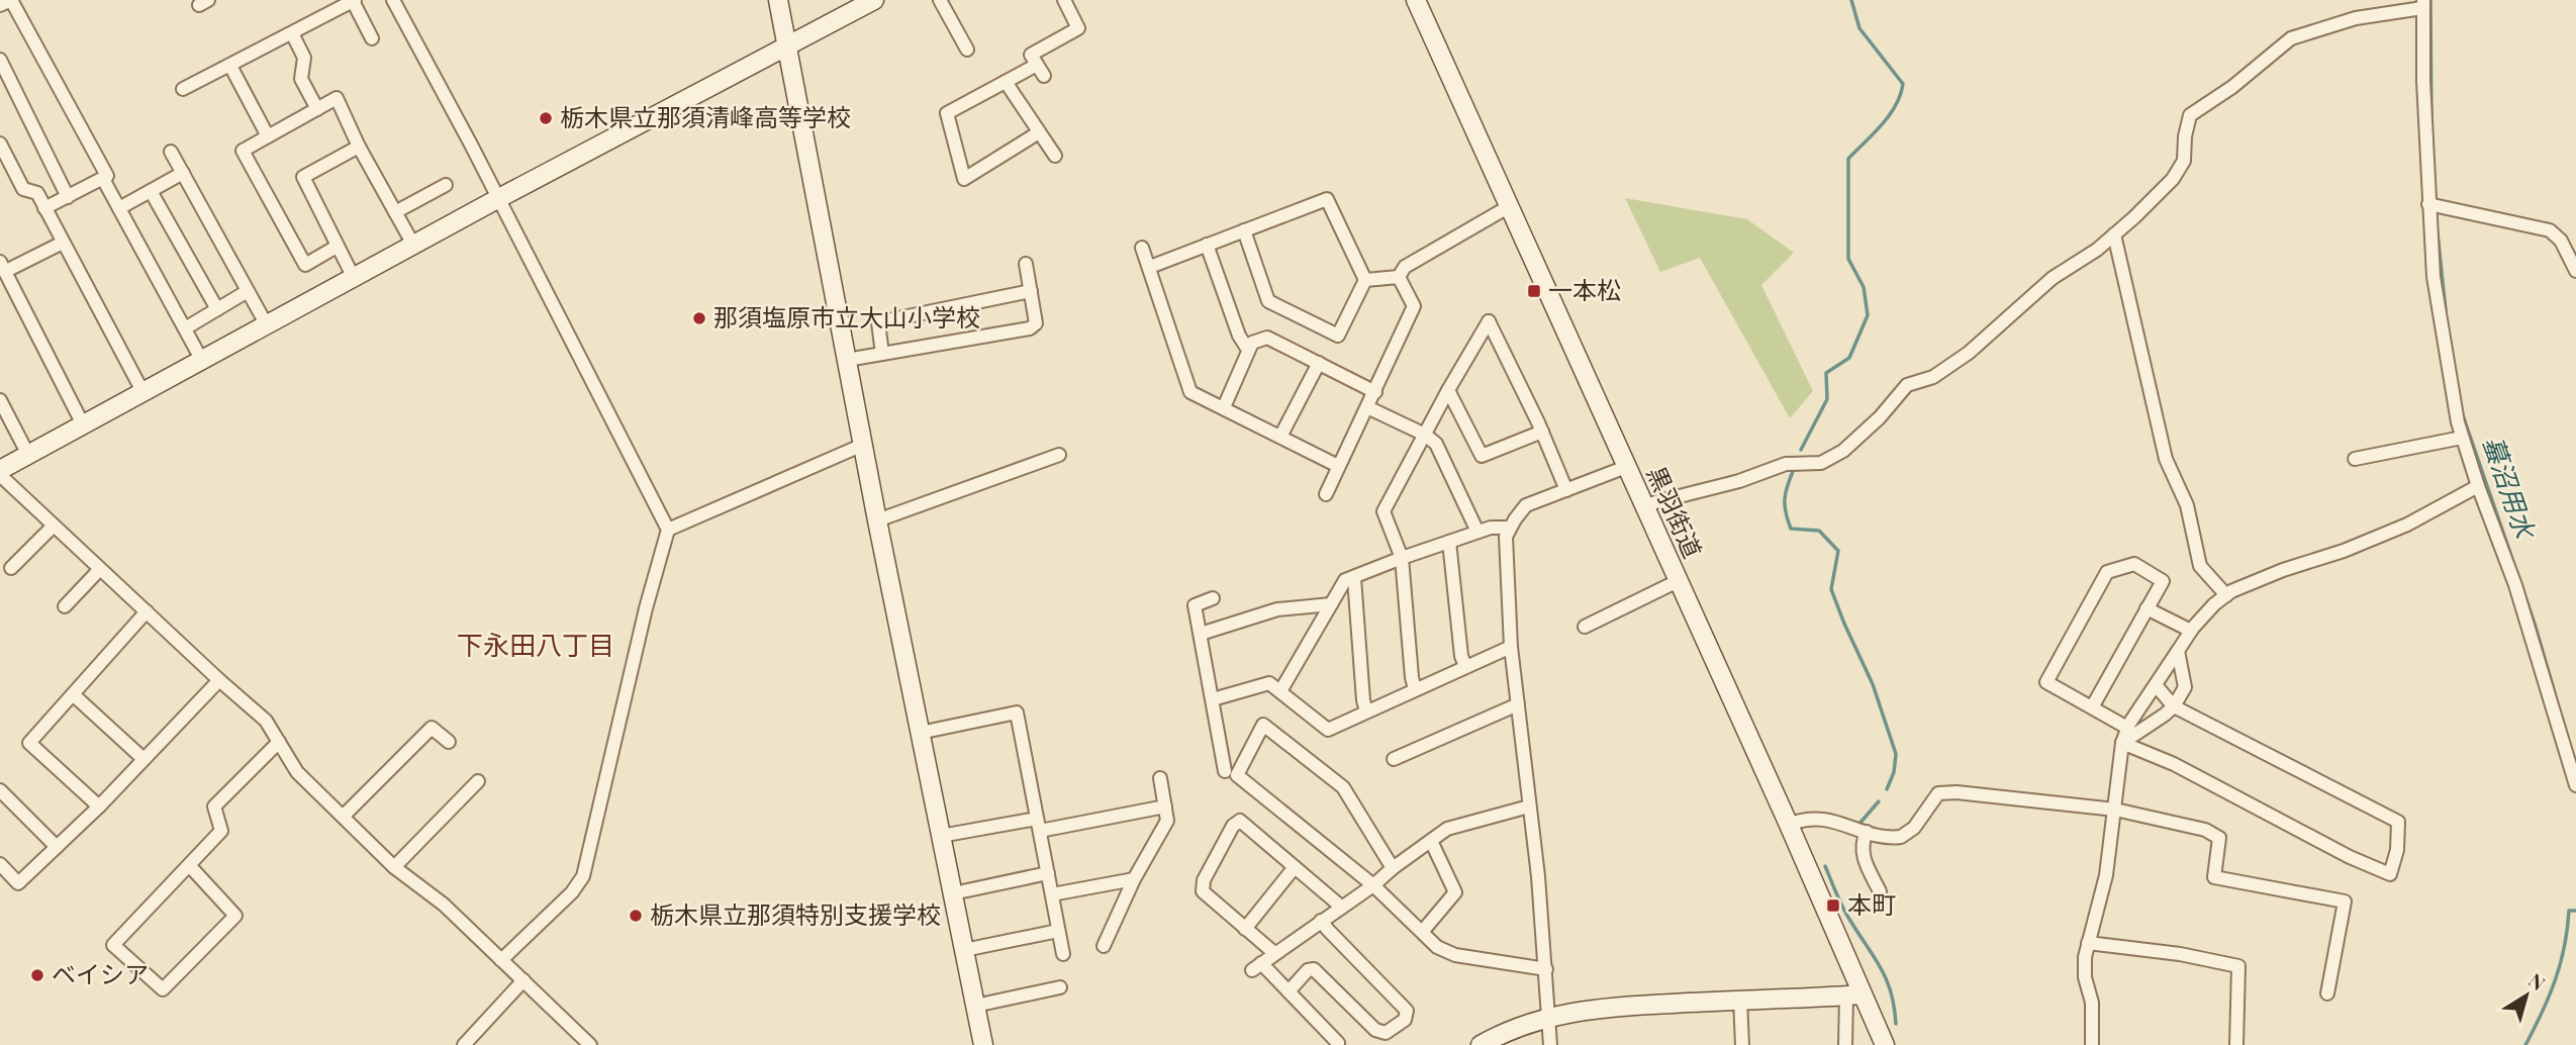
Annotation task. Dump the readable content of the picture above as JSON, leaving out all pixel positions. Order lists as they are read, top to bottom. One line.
{"streets":{"street":["黒羽街道"]},"districts":["下永田八丁目"],"water":["蟇沼用水"],"places":{"other":["栃木県立那須清峰高等学校","那須塩原市立大山小学校","栃木県立那須特別支援学校","ベイシア"],"transit":["一本松","本町"]},"north":"top right"}
